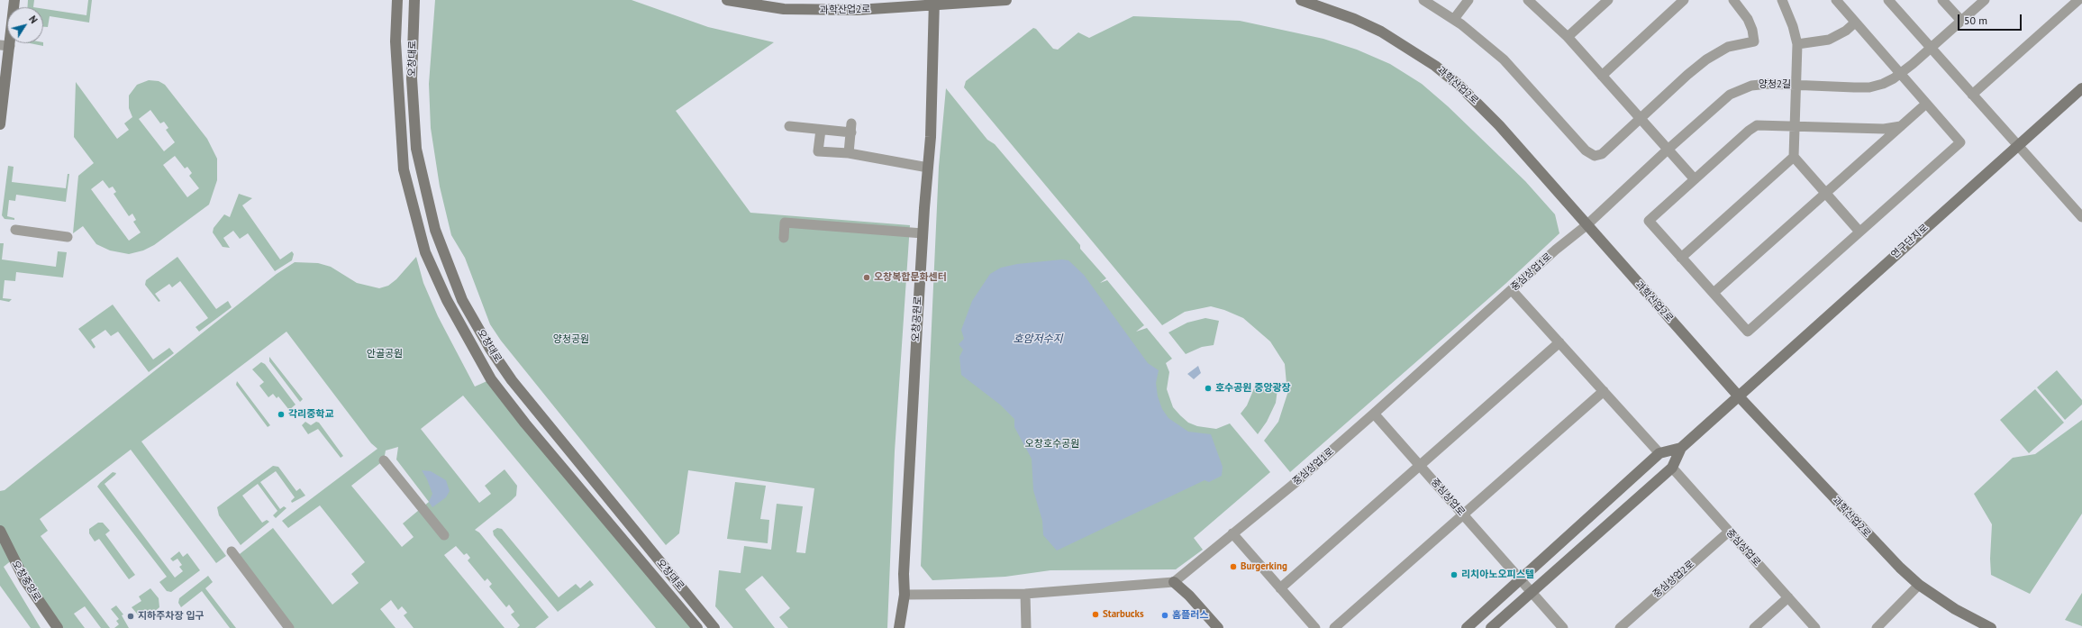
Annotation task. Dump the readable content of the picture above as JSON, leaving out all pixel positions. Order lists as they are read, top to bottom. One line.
{"streets":{"street":["과학산업2로","오창대로","양청2길","연구단지로","중심상업1로","오창공원로","중심상업로","중심상업2로","오창중앙로"]},"crossings":[["과학산업2로","양청2길"],["과학산업2로","연구단지로"],["과학산업2로","중심상업1로"],["과학산업2로","오창공원로"],["양청2길","중심상업1로"],["중심상업1로","중심상업로"],["중심상업로","중심상업2로"]],"water":["호암저수지"],"parks":["양청공원","안골공원","오창호수공원"],"places":["오창복합문화센터","호수공원 중앙광장","각리중학교","Burgerking","리치아노오피스텔","Starbucks","홈플러스","지하주차장 입구"],"scale_bar":"50 m","north":"top right"}
